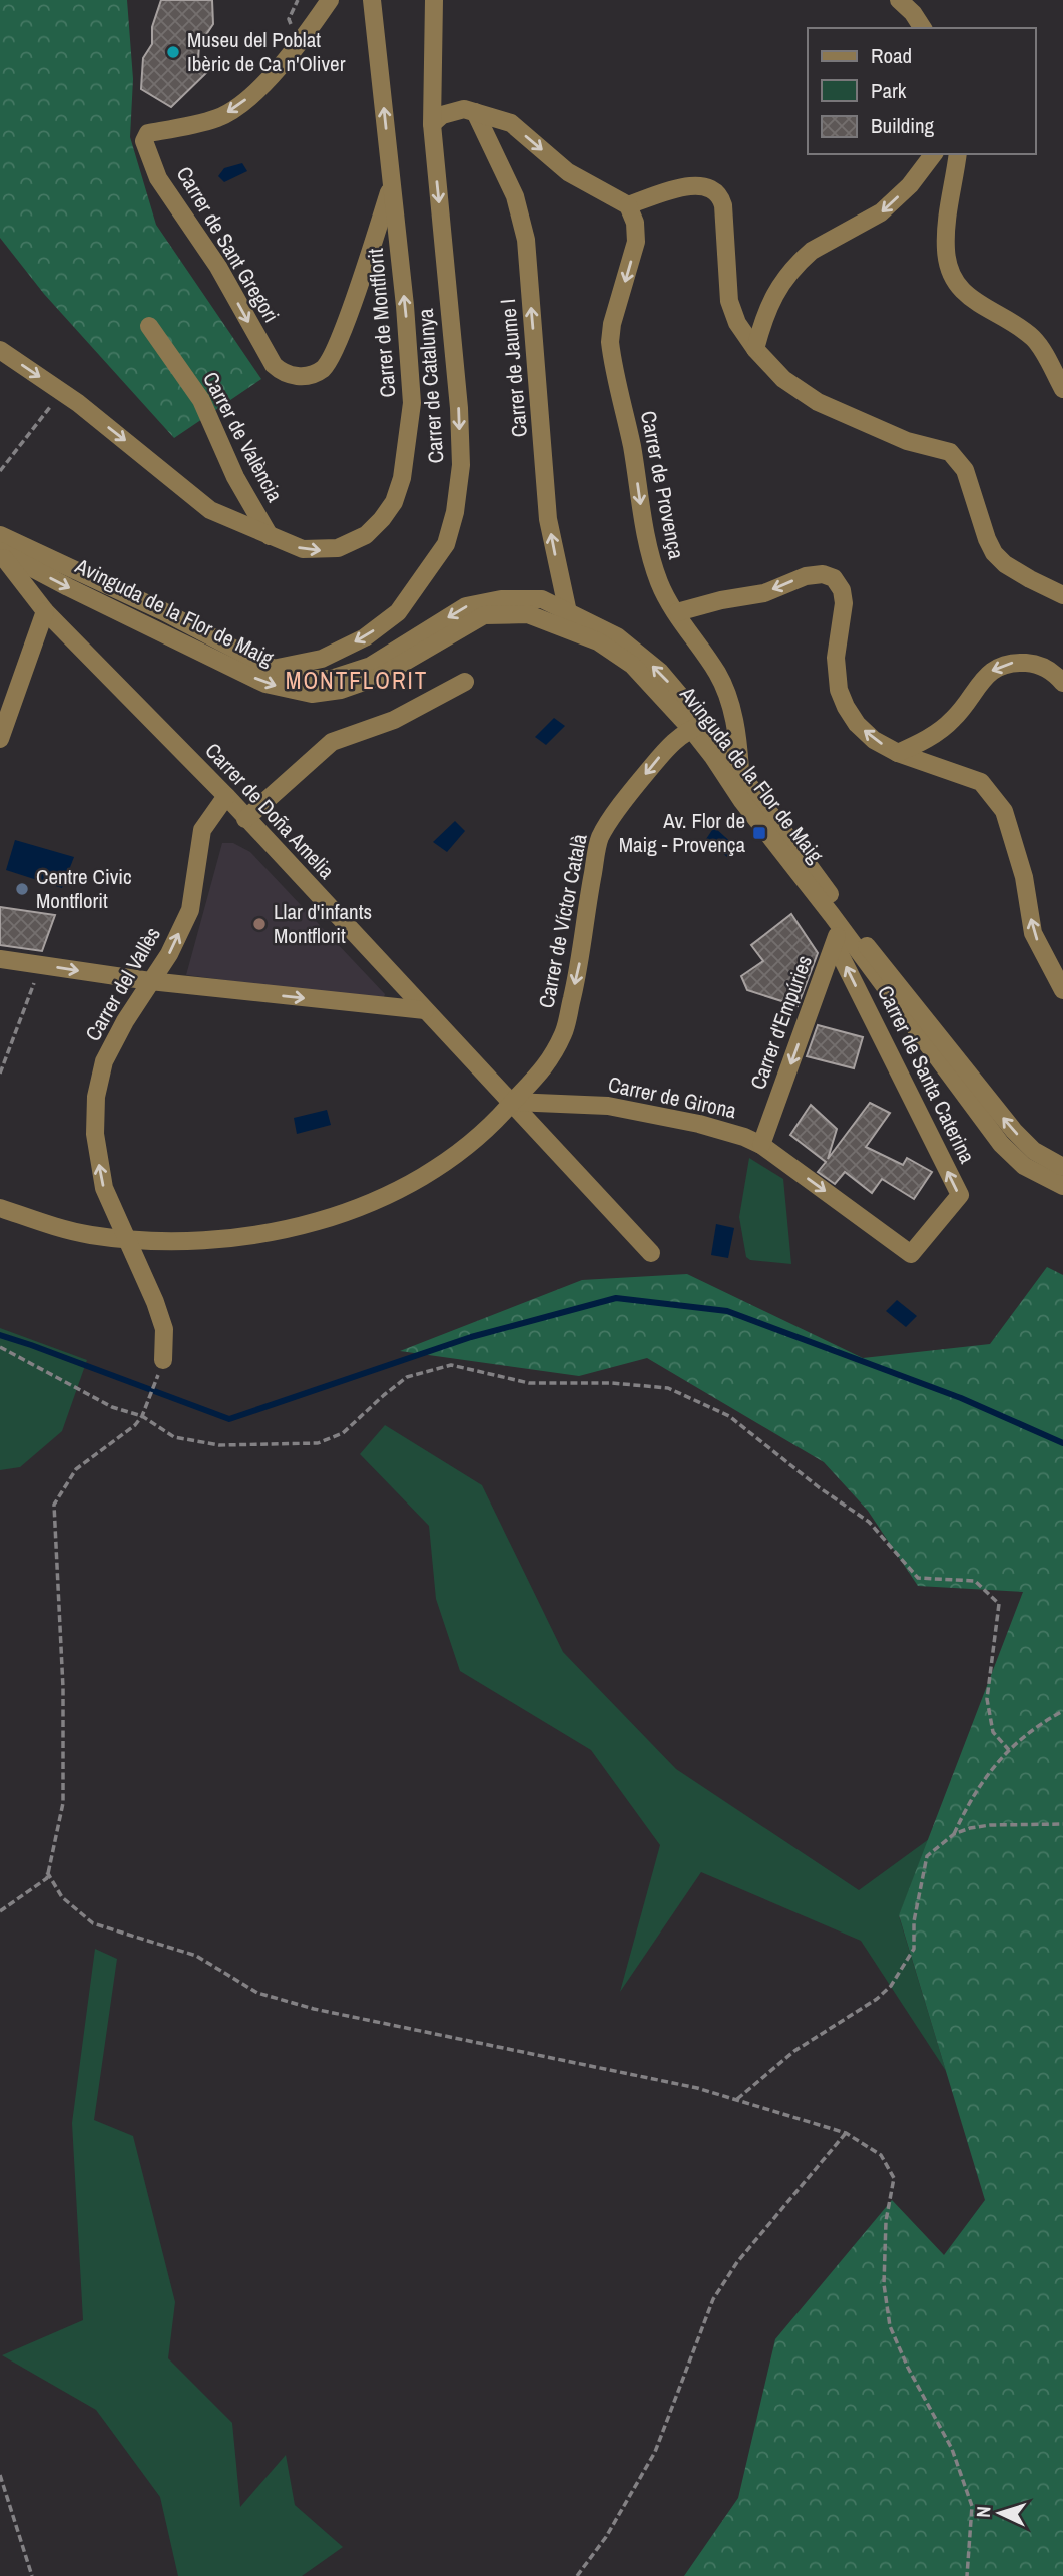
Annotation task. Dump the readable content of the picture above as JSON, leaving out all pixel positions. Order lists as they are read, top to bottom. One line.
{"streets":{"street":["Carrer de Sant Gregori","Carrer de Montflorit","Carrer de Jaume I","Carrer de Catalunya","Carrer de València","Carrer de Provença","Avinguda de la Flor de Maig","Carrer de Doña Amelia","Carrer de Víctor Català","Carrer del Vallès","Carrer d'Empúries","Carrer de Santa Caterina","Carrer de Girona"]},"crossings":[["Carrer de Sant Gregori","Carrer de Montflorit"],["Carrer de Montflorit","Carrer de València"],["Carrer de Jaume I","Avinguda de la Flor de Maig"],["Carrer de Catalunya","Avinguda de la Flor de Maig"],["Carrer de Provença","Avinguda de la Flor de Maig"],["Avinguda de la Flor de Maig","Carrer de Doña Amelia"],["Avinguda de la Flor de Maig","Carrer de Víctor Català"],["Avinguda de la Flor de Maig","Carrer d'Empúries"],["Avinguda de la Flor de Maig","Carrer de Santa Caterina"],["Carrer de Doña Amelia","Carrer de Víctor Català"],["Carrer de Doña Amelia","Carrer del Vallès"],["Carrer de Doña Amelia","Carrer de Girona"],["Carrer de Víctor Català","Carrer del Vallès"],["Carrer de Víctor Català","Carrer de Girona"],["Carrer d'Empúries","Carrer de Santa Caterina"],["Carrer d'Empúries","Carrer de Girona"],["Carrer de Santa Caterina","Carrer de Girona"]],"one_way":["Carrer de Jaume I","Carrer de Catalunya","Carrer de Provença","Carrer de Víctor Català","Carrer del Vallès","Carrer d'Empúries","Carrer de Santa Caterina","Carrer de Girona"],"districts":["MONTFLORIT"],"places":{"other":["Museu del Poblat Ibèric de Ca n'Oliver","Centre Civic Montflorit","Llar d'infants Montflorit"],"transit":["Av. Flor de Maig - Provença"]},"legend":["Road","Park","Building"],"north":"left"}
